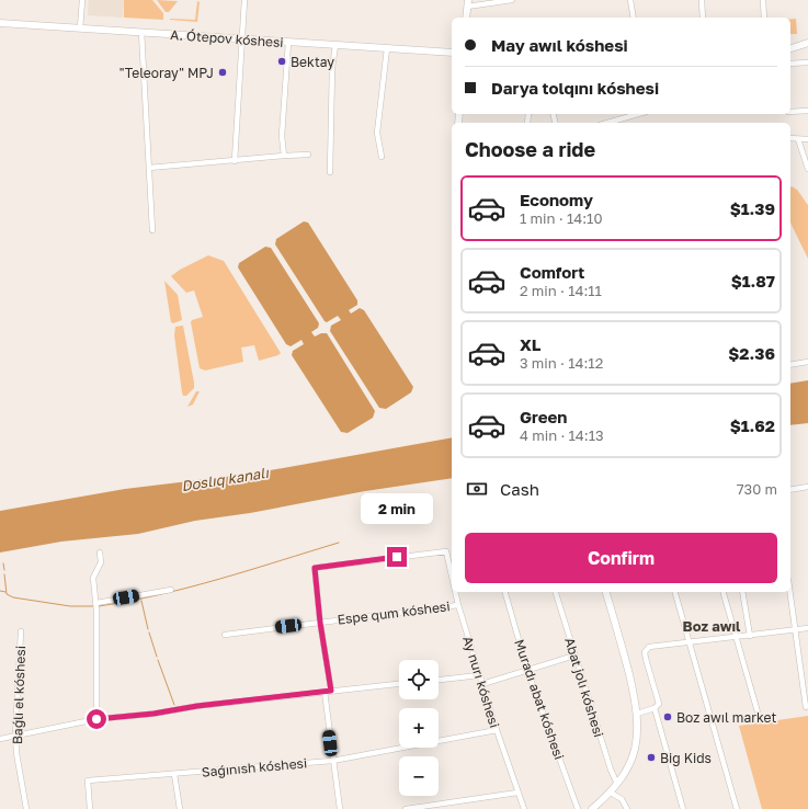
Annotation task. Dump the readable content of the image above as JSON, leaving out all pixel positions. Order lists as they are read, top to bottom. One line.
{"streets":{"main road":["A. Ótepov kóshesi"],"street":["Espe qum kóshesi","Ay nurı kóshesi","Abat jolı kóshesi","Baǵlı el kóshesi","Muradı abat kóshesi","Saǵınısh kóshesi"]},"crossings":[["Espe qum kóshesi","Ay nurı kóshesi"],["Ay nurı kóshesi","Saǵınısh kóshesi"]],"districts":["Boz awıl"],"water":["Doslıq kanalı"],"places":["Bektay","\"Teleoray\" MPJ","Boz awıl market","Big Kids"],"page":{"banner":["May awıl kóshesi","Darya tolqını kóshesi"],"heading":"Choose a ride","list":[{"name":"Economy","note":"1 min · 14:10","value":"$1.39"},{"name":"Comfort","note":"2 min · 14:11","value":"$1.87"},{"name":"XL","note":"3 min · 14:12","value":"$2.36"},{"name":"Green","note":"4 min · 14:13","value":"$1.62"}],"pay":["Cash","730 m"],"bubble":"2 min","buttons":"Confirm","map_buttons":["+","−"]}}
